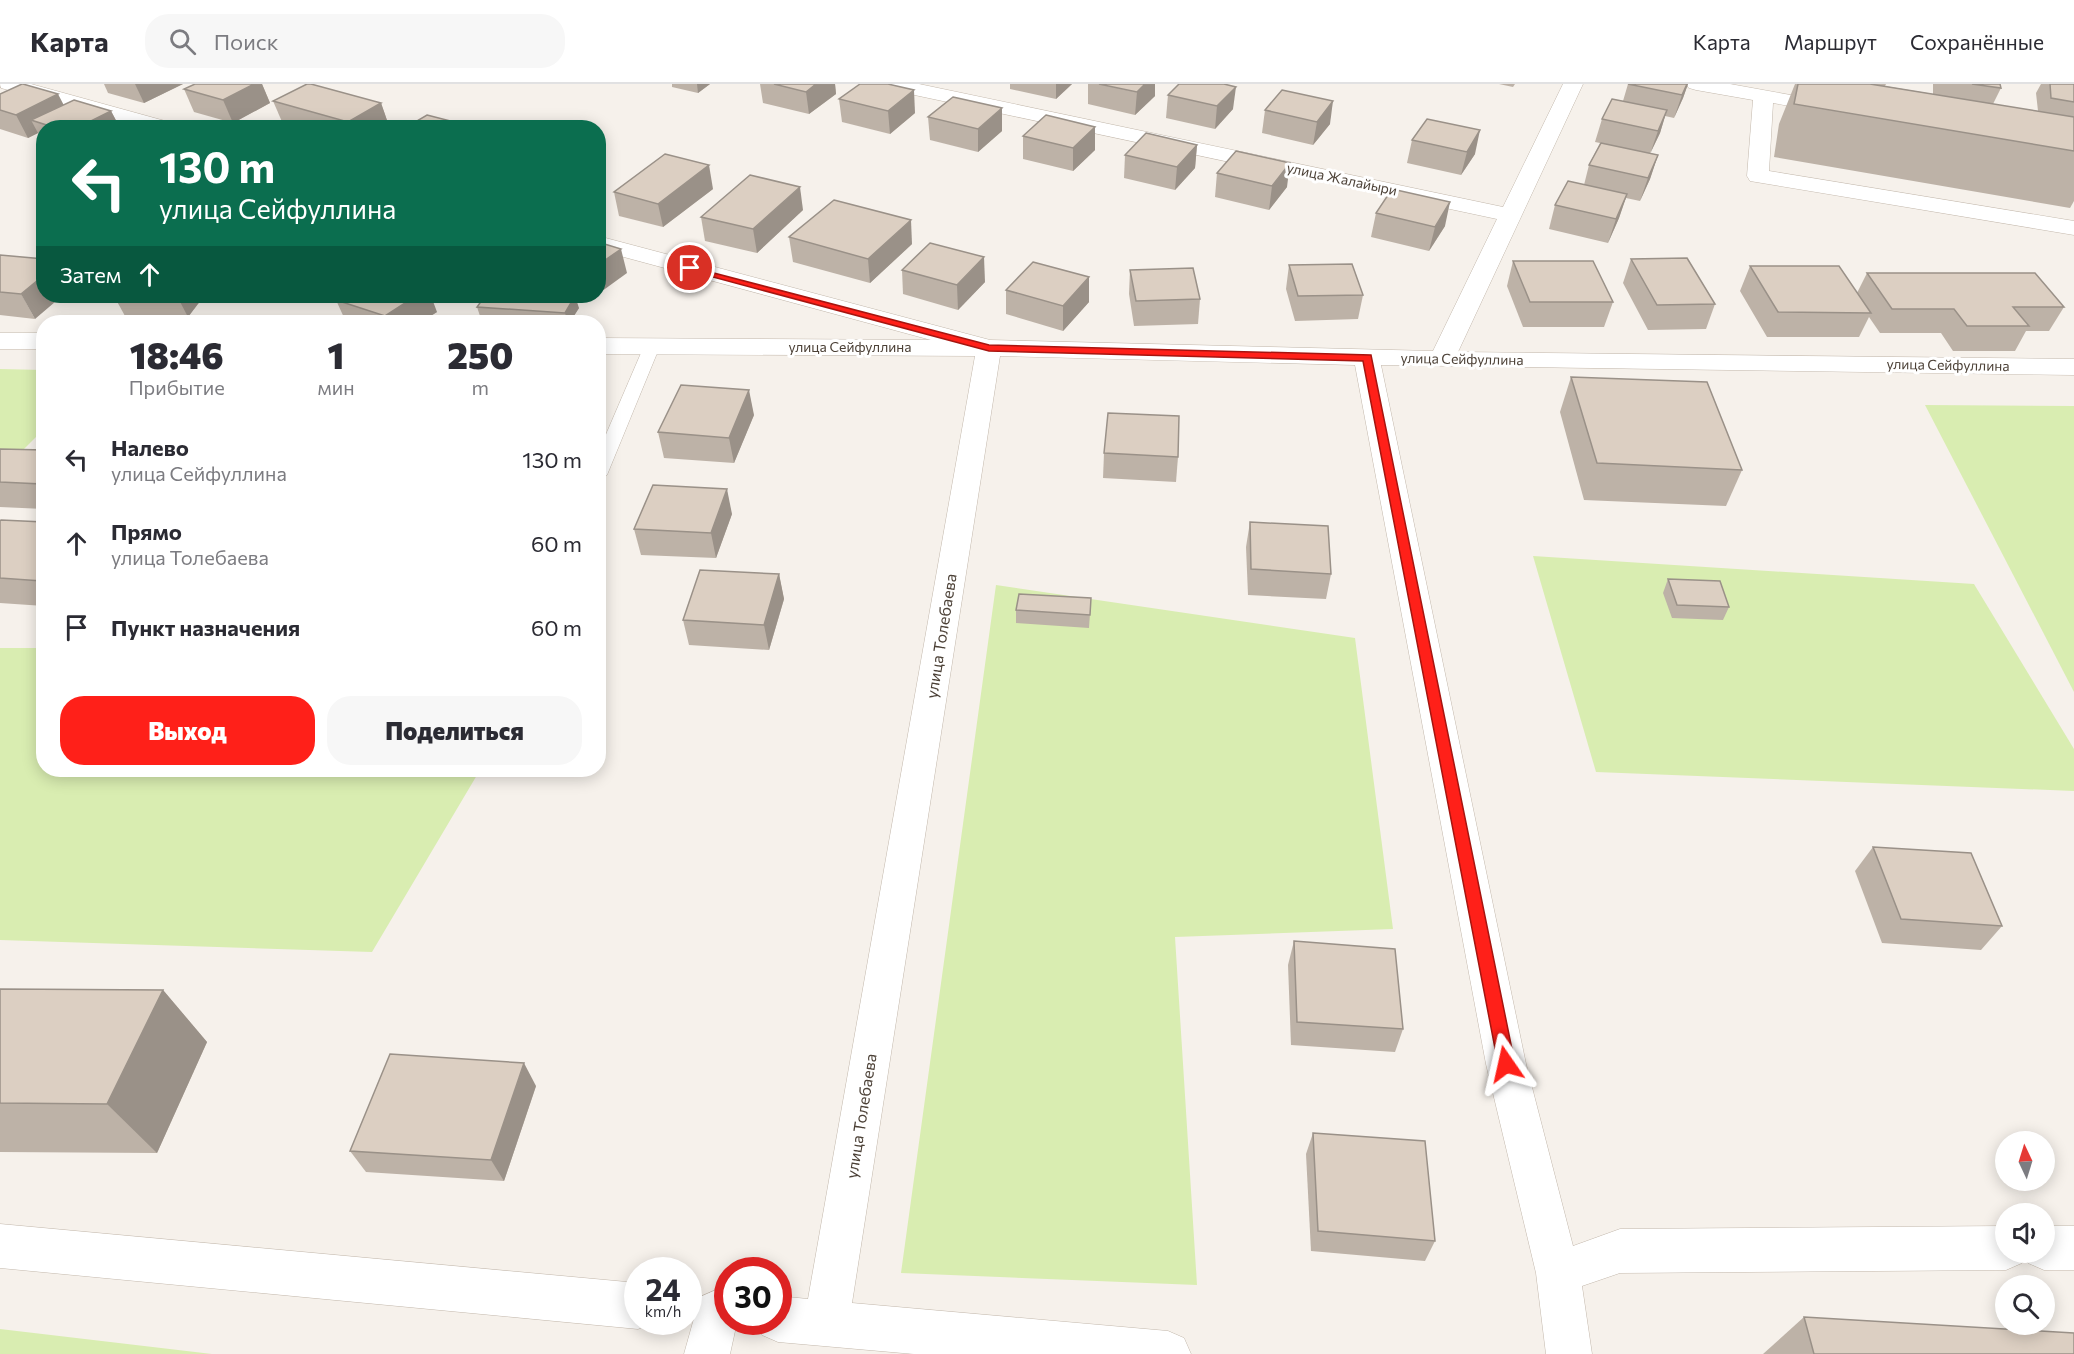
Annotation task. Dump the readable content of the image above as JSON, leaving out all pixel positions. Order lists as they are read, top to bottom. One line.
{"streets":{"street":["улица Жалайыри","улица Сейфуллина","улица Толебаева"]},"crossings":[["улица Сейфуллина","улица Толебаева"]],"north":"top","page":{"header":"Карта","search":"Поиск","nav":["Карта","Маршрут","Сохранённые"],"turn":["130 m","улица Сейфуллина"],"then":"Затем","eta":["18:46","Прибытие","1","мин","250","m"],"list":[{"name":"Налево","note":"улица Сейфуллина","value":"130 m"},{"name":"Прямо","note":"улица Толебаева","value":"60 m"},{"name":"Пункт назначения","value":"60 m"}],"buttons":["Выход","Поделиться"],"speed":"24 km/h","limit":"30"}}
